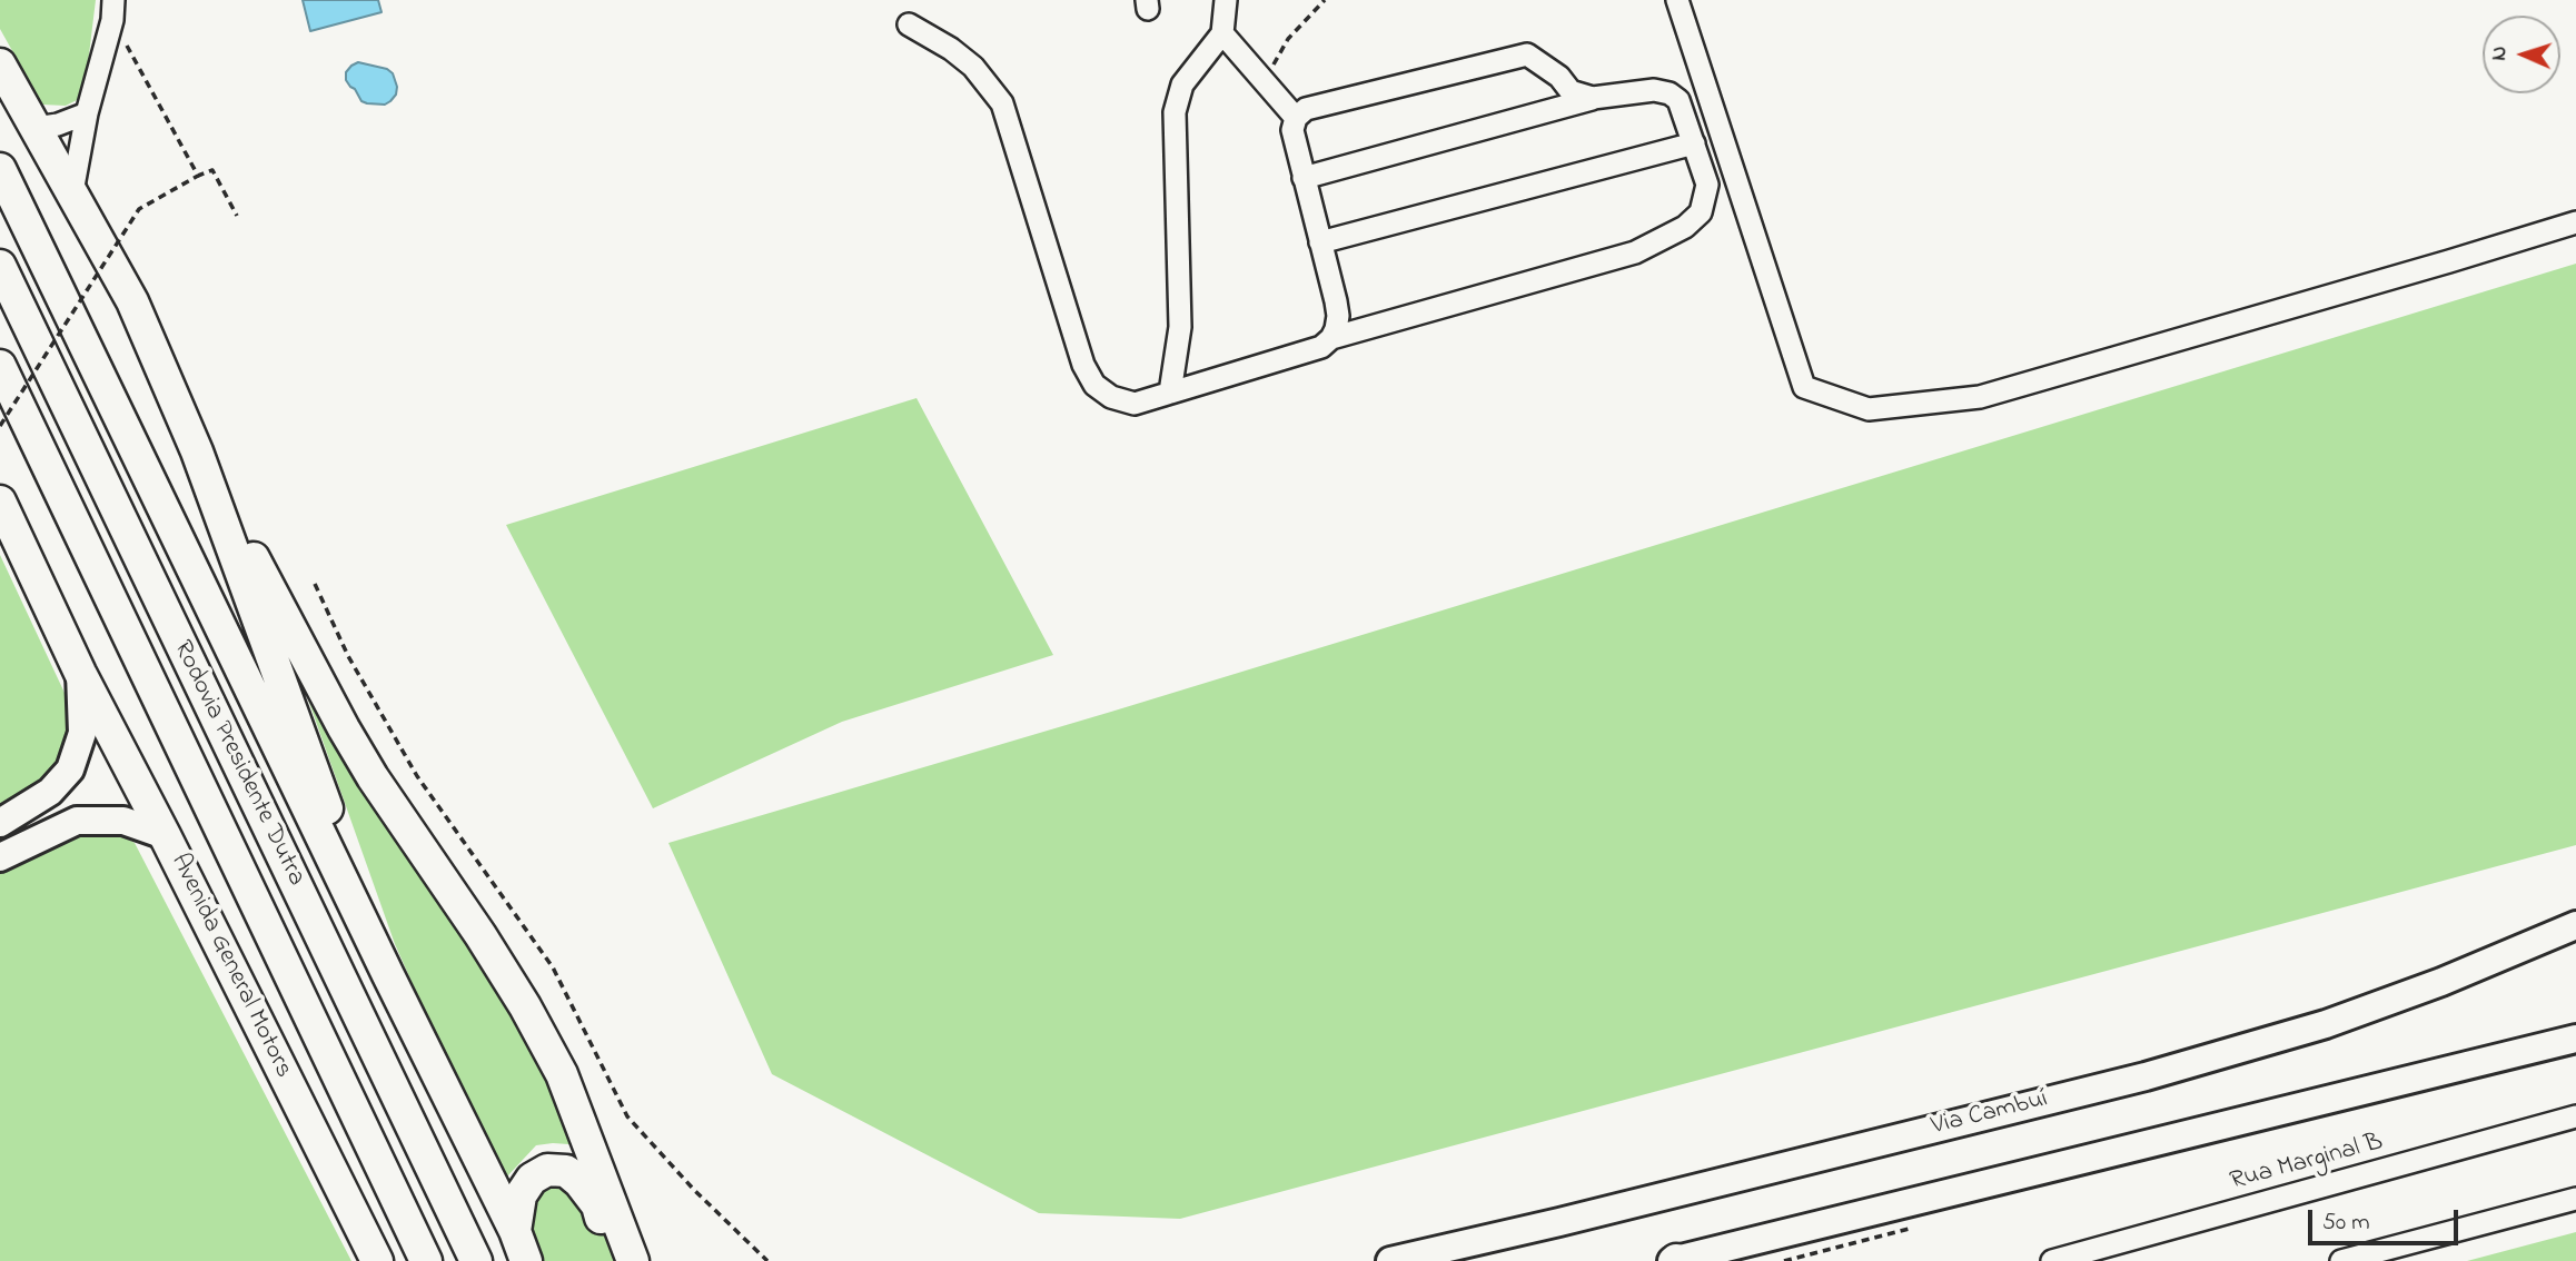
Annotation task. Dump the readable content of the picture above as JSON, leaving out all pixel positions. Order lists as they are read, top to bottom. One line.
{"streets":{"highway":["Rodovia Presidente Dutra","Avenida General Motors"],"main road":["Via Cambuí"],"street":["Rua Marginal B"]},"scale_bar":"50 m","north":"left"}
